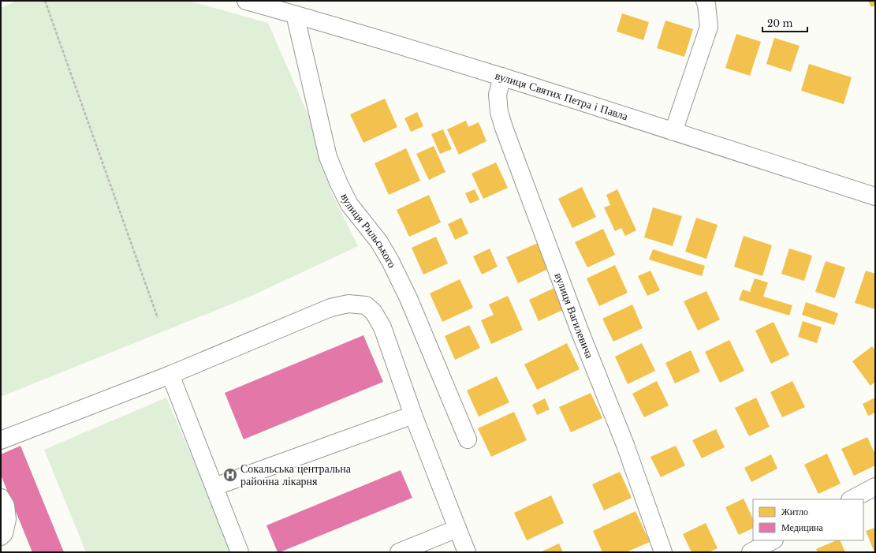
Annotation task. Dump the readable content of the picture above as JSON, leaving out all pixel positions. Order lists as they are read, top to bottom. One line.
{"streets":{"street":["вулиця Святих Петра і Павла","вулиця Рильського","вулиця Вагилевича"]},"crossings":[["вулиця Святих Петра і Павла","вулиця Рильського"],["вулиця Святих Петра і Павла","вулиця Вагилевича"]],"places":{"hospital":["Сокальська центральна районна лікарня"]},"legend":["Житло","Медицина"],"scale_bar":"20 m"}
